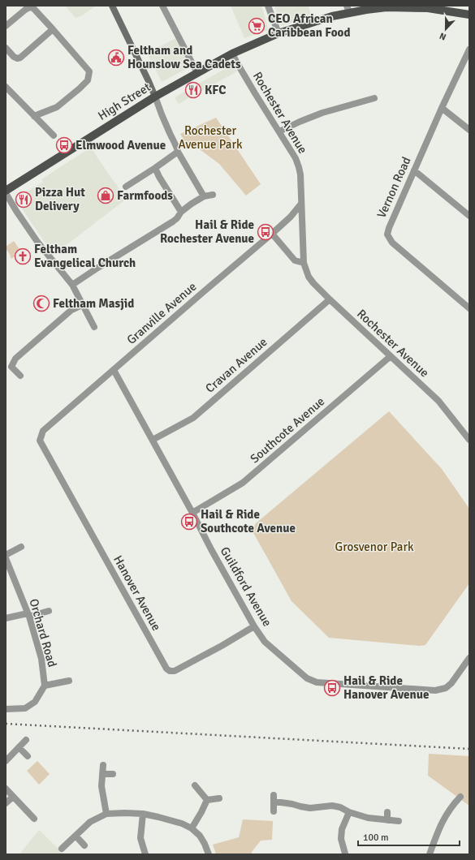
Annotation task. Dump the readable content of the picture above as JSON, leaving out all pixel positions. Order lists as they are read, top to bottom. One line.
{"streets":{"main road":["High Street"],"street":["Rochester Avenue","Vernon Road","Granville Avenue","Cravan Avenue","Southcote Avenue","Guildford Avenue","Hanover Avenue","Orchard Road"]},"crossings":[["High Street","Rochester Avenue"],["Rochester Avenue","Granville Avenue"],["Rochester Avenue","Cravan Avenue"],["Rochester Avenue","Southcote Avenue"],["Granville Avenue","Guildford Avenue"],["Granville Avenue","Hanover Avenue"],["Cravan Avenue","Guildford Avenue"],["Southcote Avenue","Guildford Avenue"],["Guildford Avenue","Hanover Avenue"]],"parks":["Rochester Avenue Park","Grosvenor Park"],"places":{"supermarket":["CEO African Caribbean Food"],"public building":["Feltham and Hounslow Sea Cadets"],"restaurant":["KFC","Pizza Hut Delivery"],"bus stop":["Elmwood Avenue","Hail & Ride Rochester Avenue","Hail & Ride Southcote Avenue","Hail & Ride Hanover Avenue"],"shop":["Farmfoods"],"church":["Feltham Evangelical Church"],"mosque":["Feltham Masjid"]},"scale_bar":"100 m","north":"bottom"}
